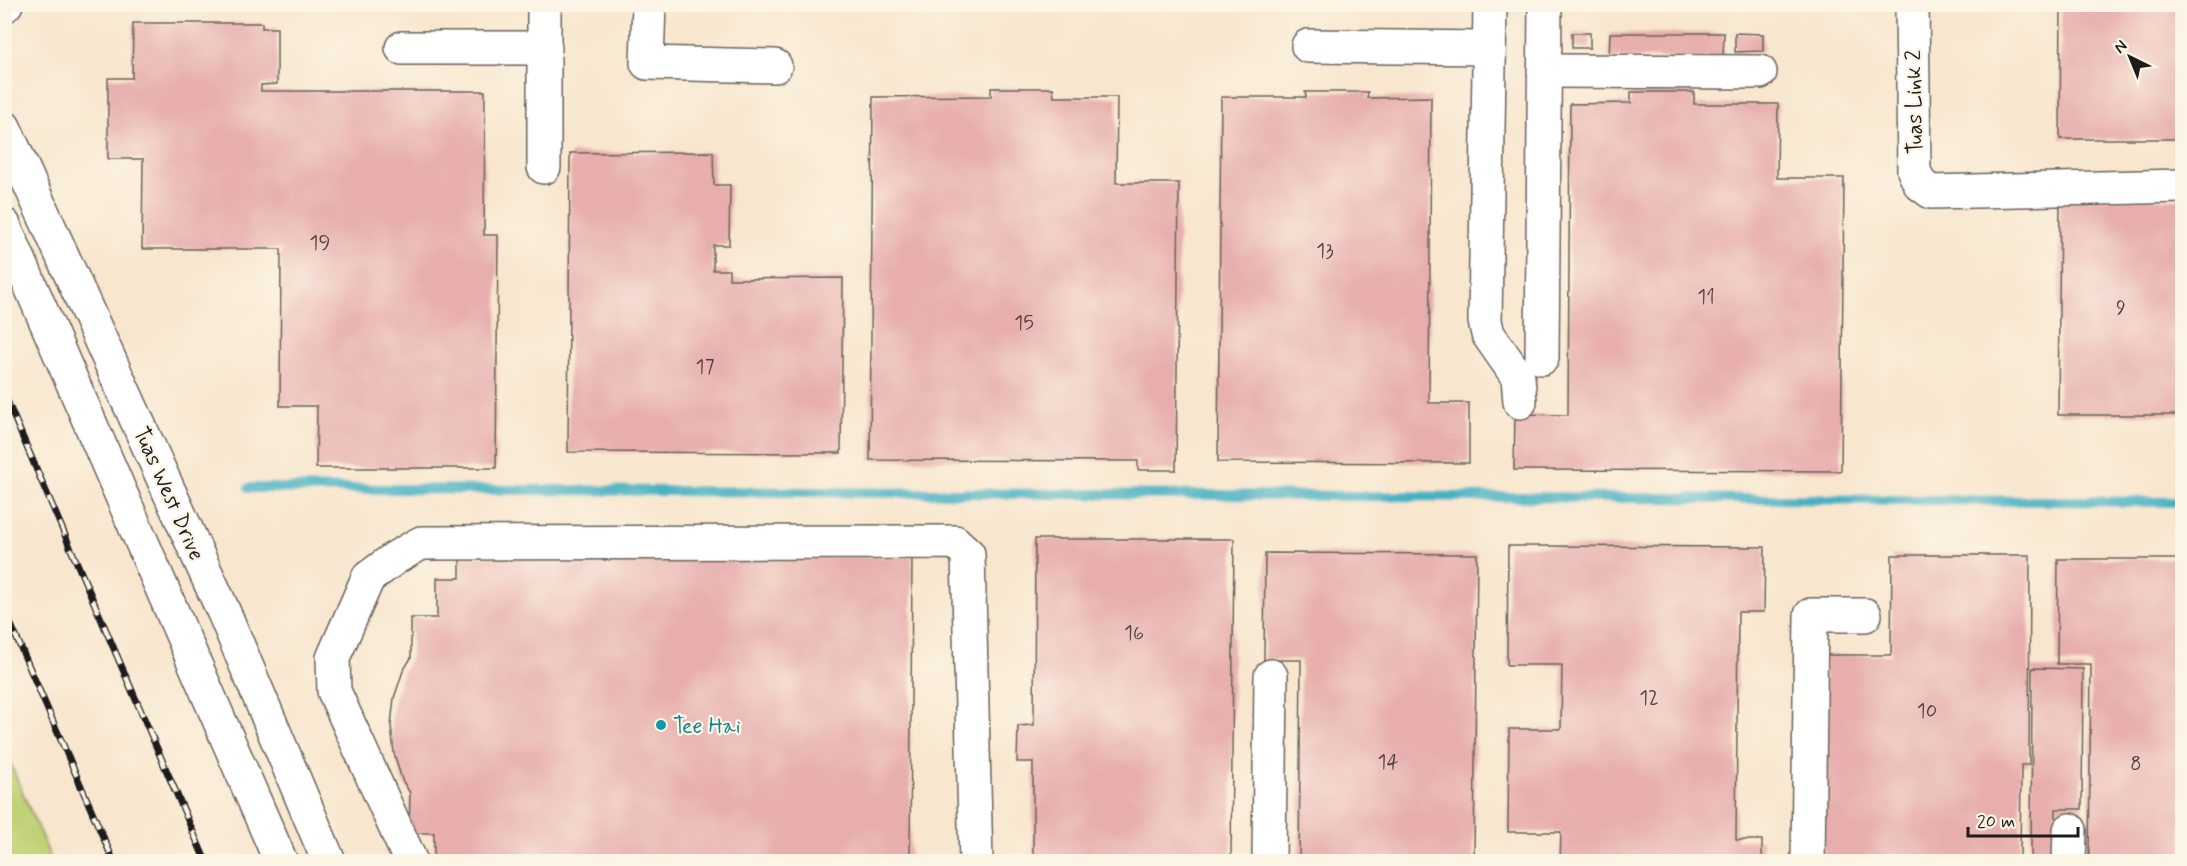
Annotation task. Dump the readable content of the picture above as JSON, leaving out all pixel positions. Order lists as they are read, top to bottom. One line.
{"streets":{"main road":["Tuas Link 2","Tuas West Drive"]},"places":["Tee Hai"],"house_numbers":["19","13","11","9","15","17","16","12","10","14","8"],"scale_bar":"20 m","north":"top left"}
